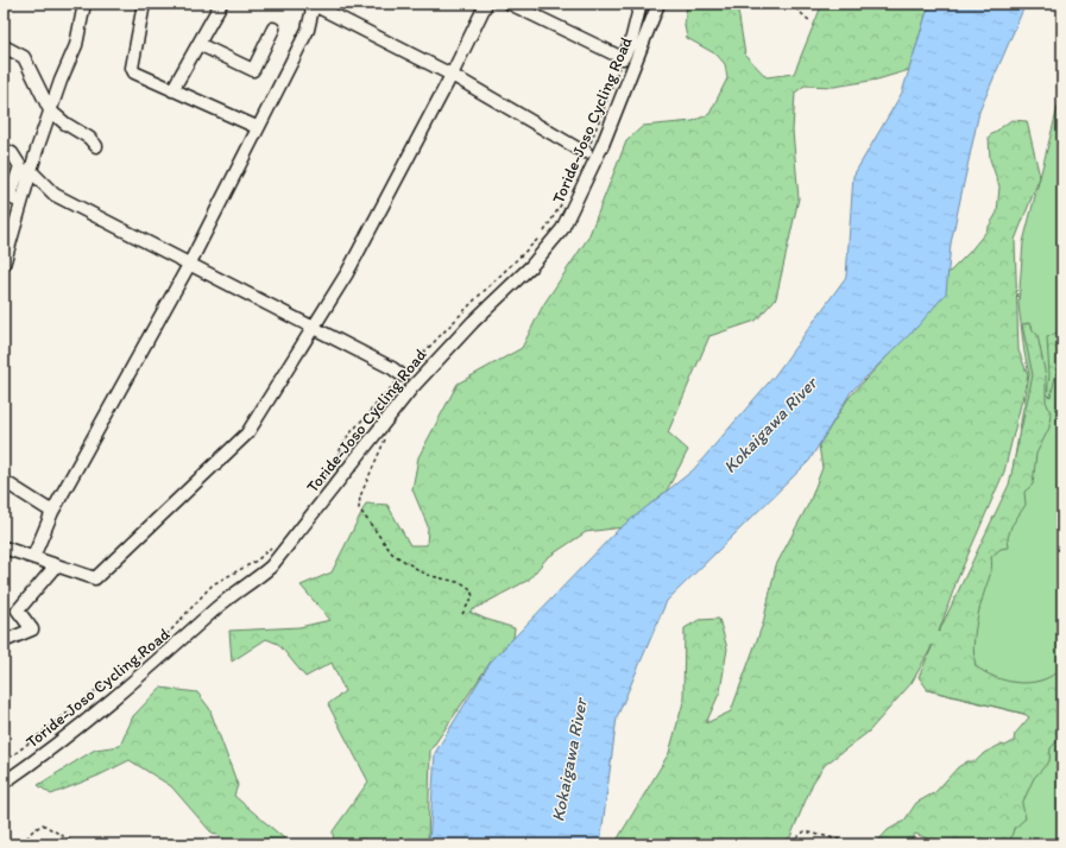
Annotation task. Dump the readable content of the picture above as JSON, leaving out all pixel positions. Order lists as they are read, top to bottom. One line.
{"streets":{"street":["Toride-Joso Cycling Road"]},"water":["Kokaigawa River"]}
